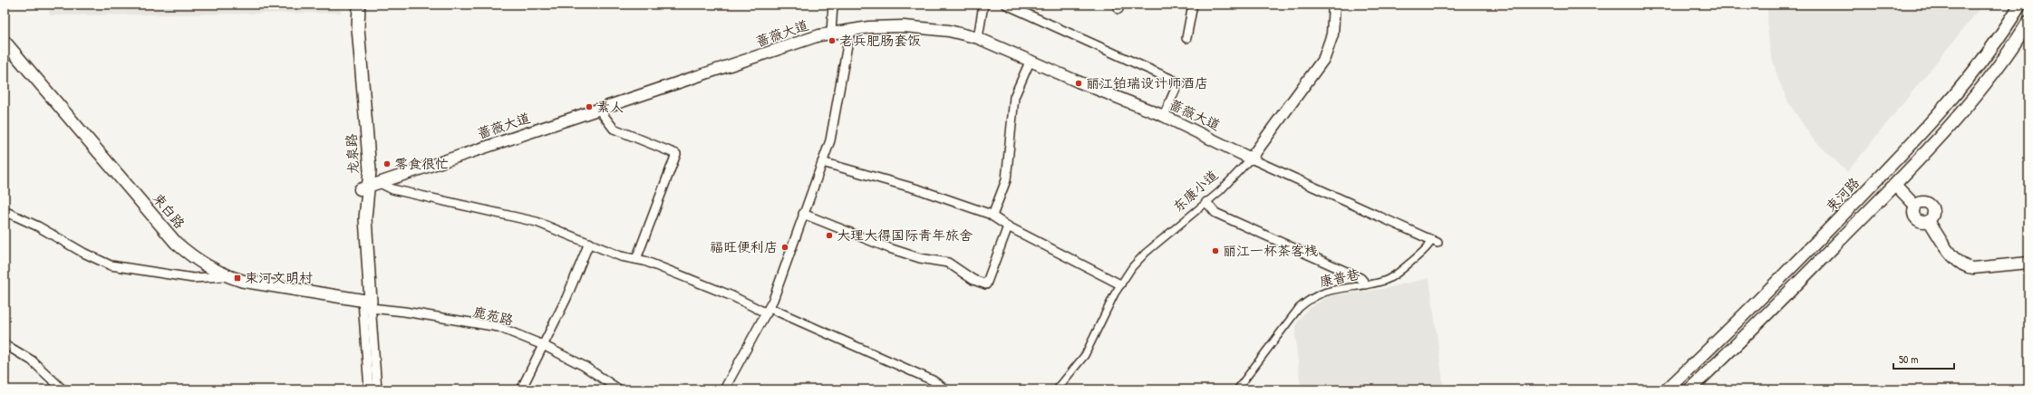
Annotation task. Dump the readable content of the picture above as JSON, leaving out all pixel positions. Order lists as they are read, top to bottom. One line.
{"streets":{"main road":["龙泉路","束河路","束白路"],"street":["蔷薇大道","东康小道","康普巷","鹿苑路"]},"crossings":[["蔷薇大道","龙泉路"],["蔷薇大道","东康小道"],["龙泉路","束白路"],["龙泉路","鹿苑路"],["束白路","鹿苑路"]],"places":{"other":["老兵肥肠套饭","丽江铂瑞设计师酒店","素人","零食很忙","大理大得国际青年旅舍","福旺便利店","丽江一杯茶客栈"],"transit":["束河文明村"]},"scale_bar":"50 m"}
